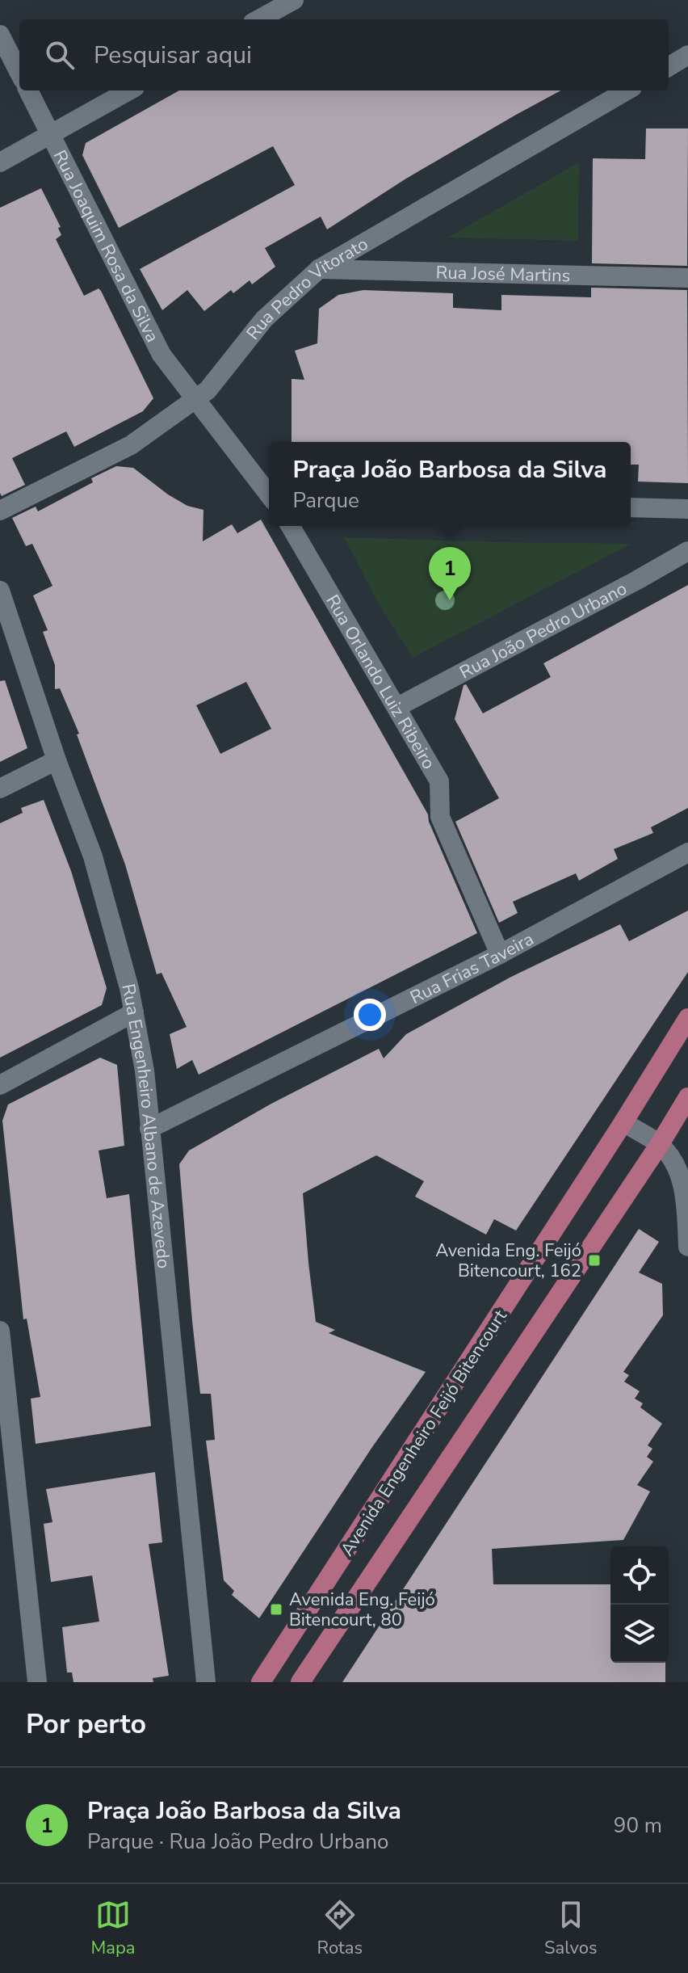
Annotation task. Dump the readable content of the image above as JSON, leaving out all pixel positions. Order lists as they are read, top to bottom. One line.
{"streets":{"main road":["Avenida Engenheiro Feijó Bitencourt"],"street":["Rua Joaquim Rosa da Silva","Rua José Martins","Rua Pedro Vitorato","Rua João Pedro Urbano","Rua Orlando Luiz Ribeiro","Rua Frias Taveira","Rua Engenheiro Albano de Azevedo"]},"crossings":[["Rua Joaquim Rosa da Silva","Rua Pedro Vitorato"],["Rua José Martins","Rua Pedro Vitorato"],["Rua João Pedro Urbano","Rua Orlando Luiz Ribeiro"],["Rua Orlando Luiz Ribeiro","Rua Frias Taveira"],["Rua Frias Taveira","Rua Engenheiro Albano de Azevedo"]],"places":{"transit":["Avenida Eng. Feijó Bitencourt, 162","Avenida Eng. Feijó Bitencourt, 80"]},"page":{"search":"Pesquisar aqui","popup":["Praça João Barbosa da Silva","Parque"],"pins":"1","heading":"Por perto","list":[{"mark":"1","name":"Praça João Barbosa da Silva","note":"Parque · Rua João Pedro Urbano","value":"90 m"}],"nav":["Mapa","Rotas","Salvos"]}}
